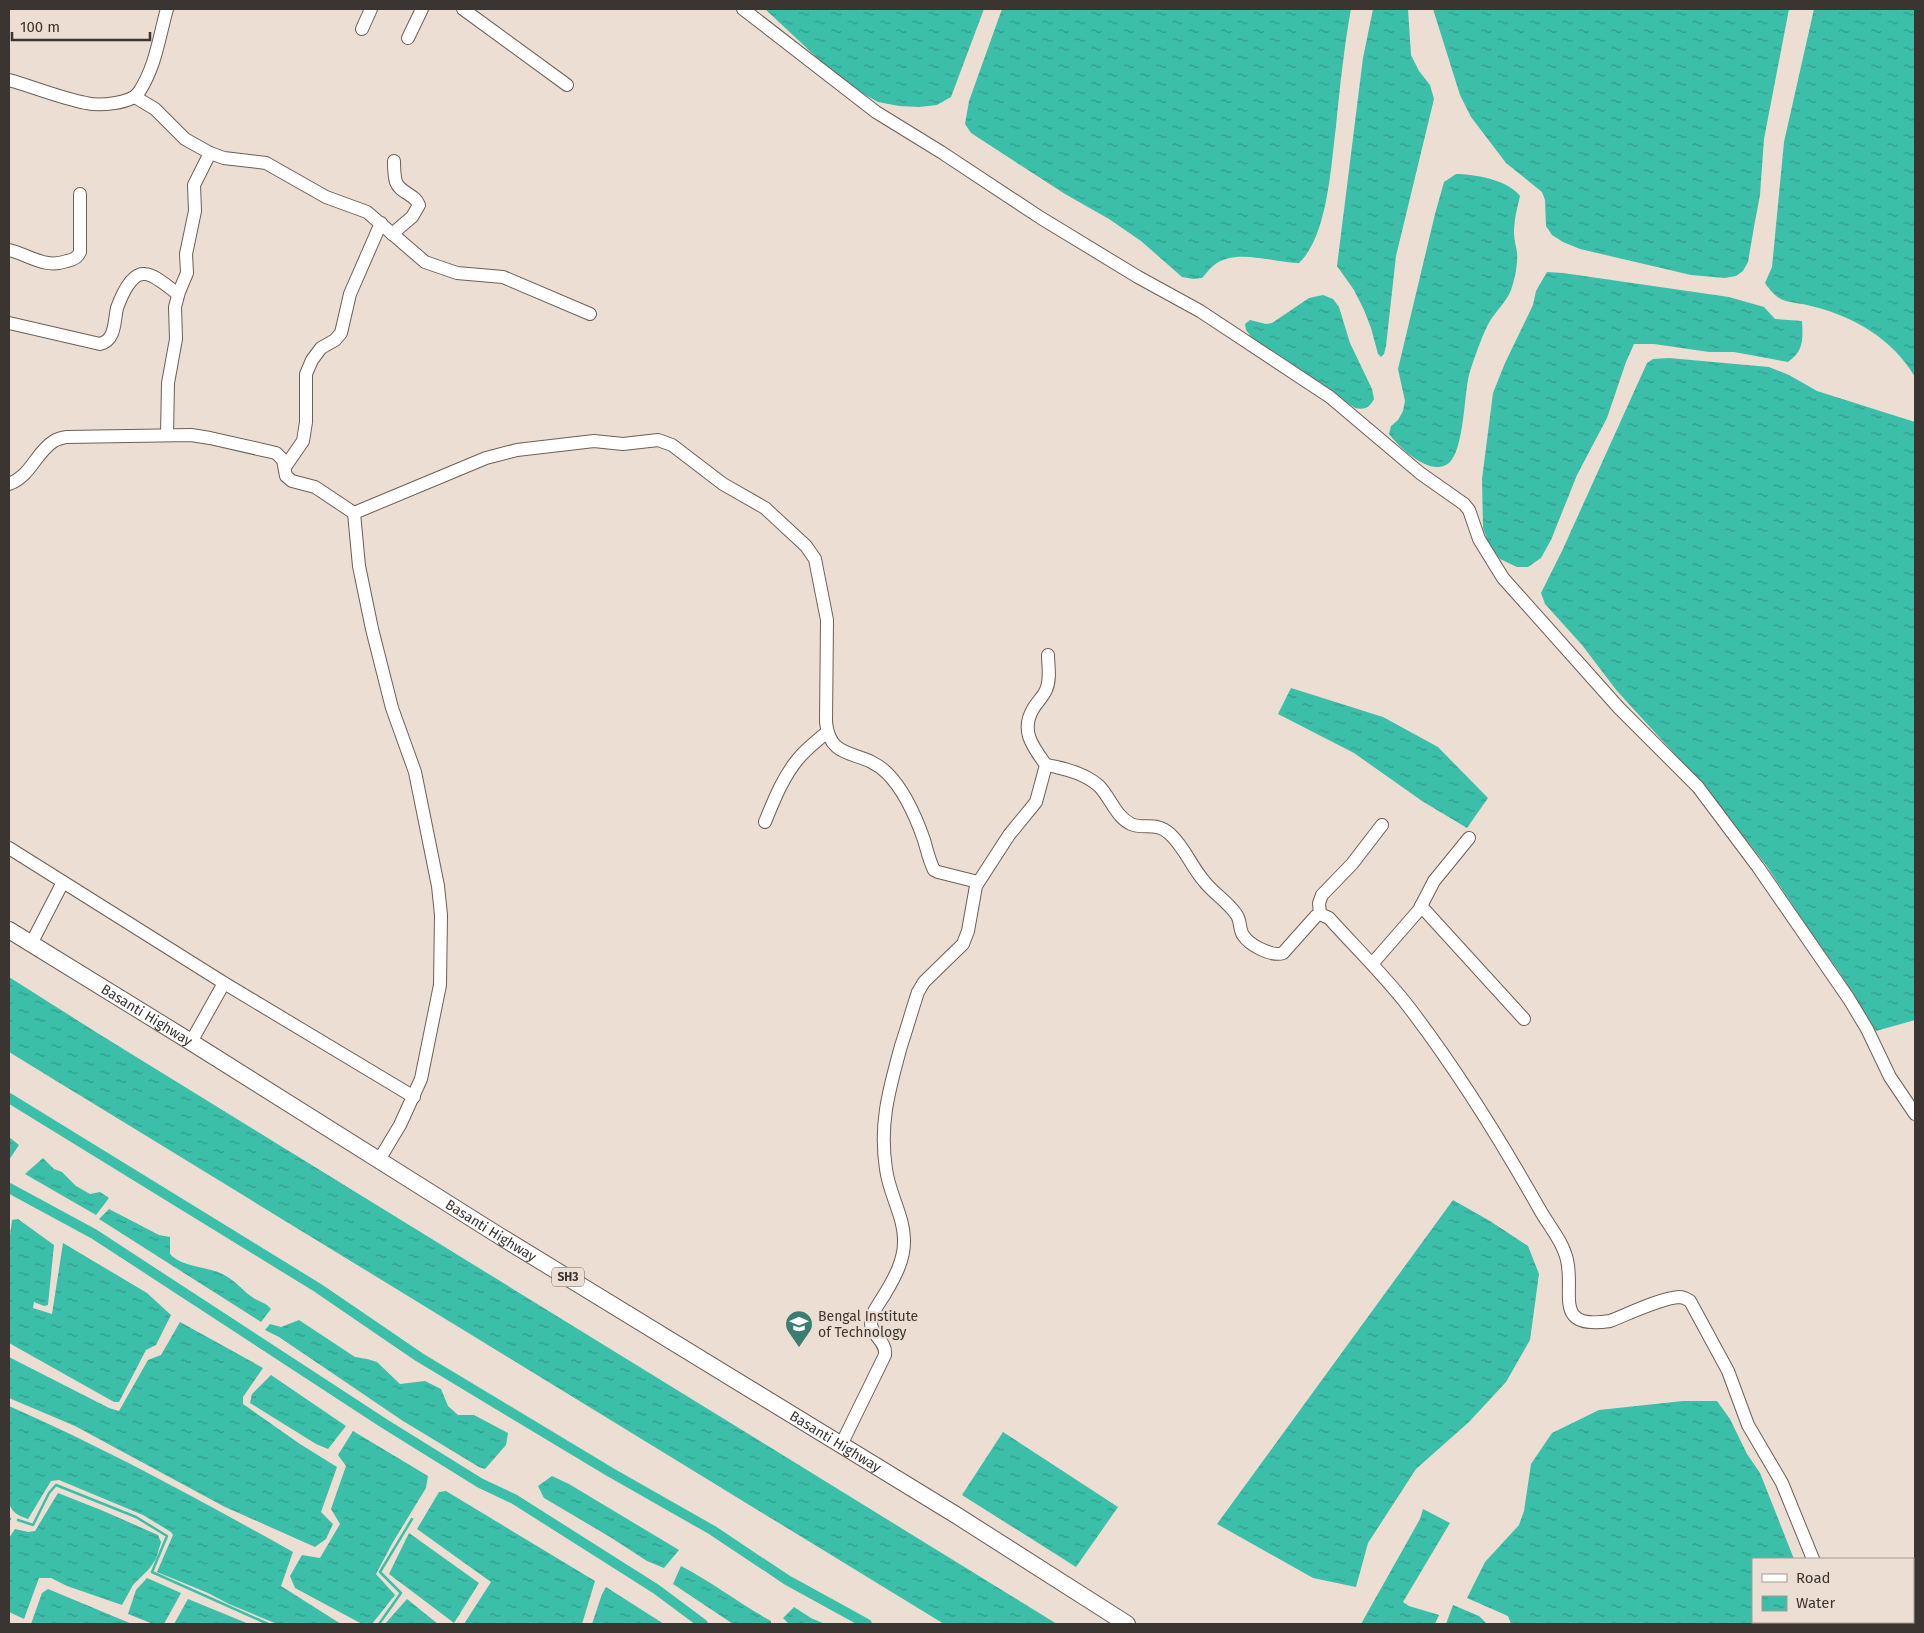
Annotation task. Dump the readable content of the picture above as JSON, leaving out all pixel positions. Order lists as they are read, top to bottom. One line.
{"streets":{"main road":["Basanti Highway","SH3"]},"places":{"school or university":["Bengal Institute of Technology"]},"legend":["Road","Water"],"scale_bar":"100 m"}
